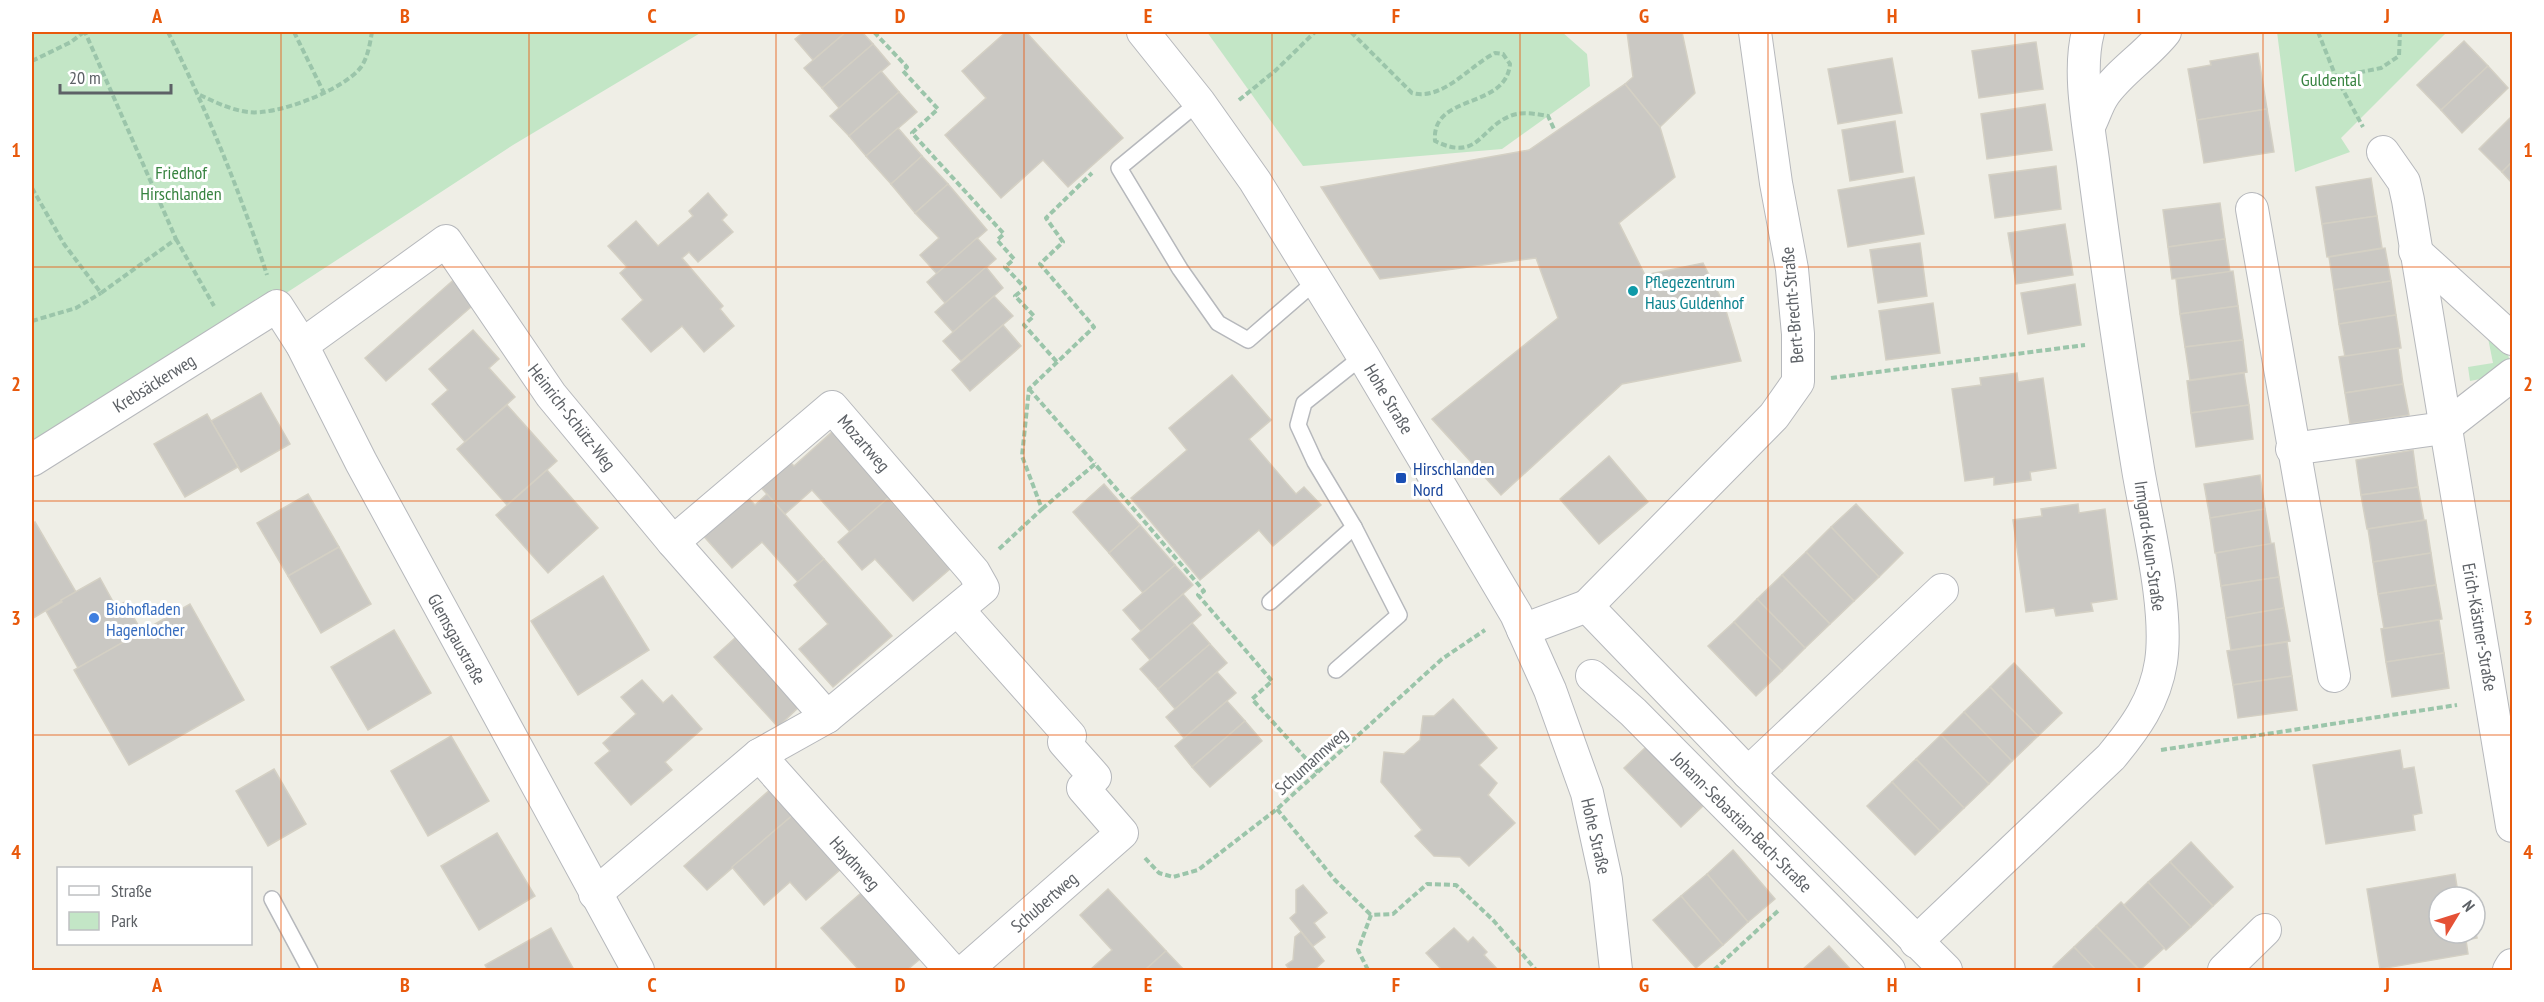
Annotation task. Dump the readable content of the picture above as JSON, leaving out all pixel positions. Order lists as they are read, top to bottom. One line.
{"streets":{"street":["Bert-Brecht-Straße","Krebsäckerweg","Hohe Straße","Heinrich-Schütz-Weg","Mozartweg","Irmgard-Keun-Straße","Erich-Kästner-Straße","Glemsgaustraße","Johann-Sebastian-Bach-Straße","Haydnweg","Schubertweg"],"path":["Schumannweg"]},"crossings":[["Krebsäckerweg","Glemsgaustraße"],["Hohe Straße","Schumannweg"],["Heinrich-Schütz-Weg","Mozartweg"],["Heinrich-Schütz-Weg","Glemsgaustraße"],["Schumannweg","Schubertweg"]],"parks":["Guldental","Friedhof Hirschlanden"],"places":{"other":["Pflegezentrum Haus Guldenhof","Biohofladen Hagenlocher"],"transit":["Hirschlanden Nord"]},"legend":["Straße","Park"],"scale_bar":"20 m","north":"top right","grid":{"columns":["A","B","C","D","E","F","G","H","I","J"],"rows":["1","2","3","4"]}}
